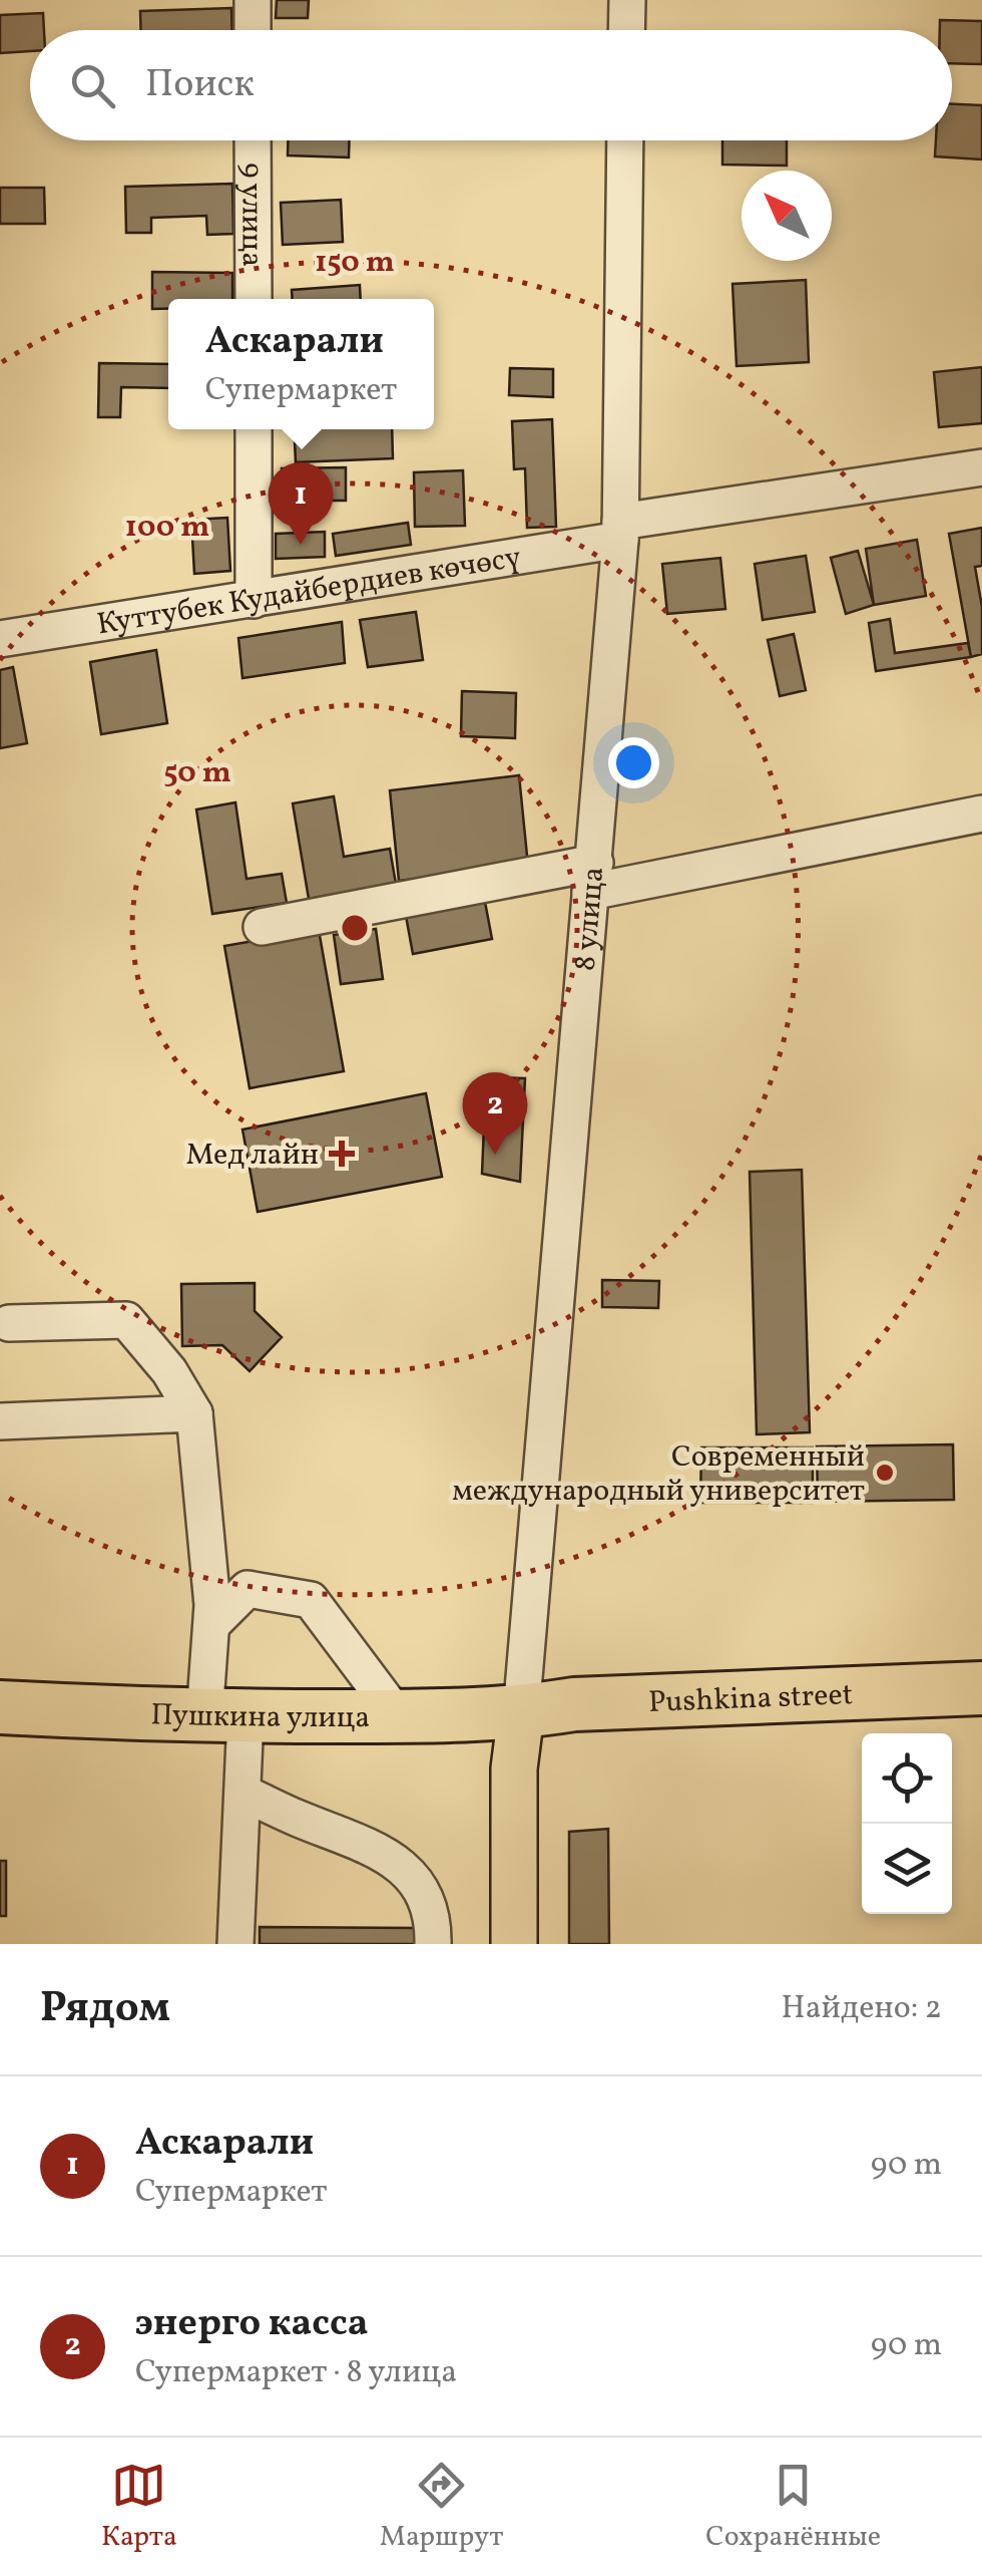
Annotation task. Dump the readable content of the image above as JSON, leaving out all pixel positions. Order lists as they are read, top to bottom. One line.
{"streets":{"highway":["Pushkina street","Пушкина улица"],"street":["9 улица","Куттубек Кудайбердиев көчөсү","8 улица"]},"crossings":[["Куттубек Кудайбердиев көчөсү","8 улица"],["8 улица","Pushkina street"],["8 улица","Пушкина улица"],["Pushkina street","Пушкина улица"]],"places":{"health":["Мед лайн"],"other":["Современный международный университет"]},"north":"top left","page":{"search":"Поиск","popup":["Аскарали","Супермаркет"],"pins":["1","2"],"heading":["Рядом","Найдено: 2"],"list":[{"mark":"1","name":"Аскарали","note":"Супермаркет","value":"90 m"},{"mark":"2","name":"энерго касса","note":"Супермаркет · 8 улица","value":"90 m"}],"nav":["Карта","Маршрут","Сохранённые"]},"rings":["150 m","100 m","50 m"]}
